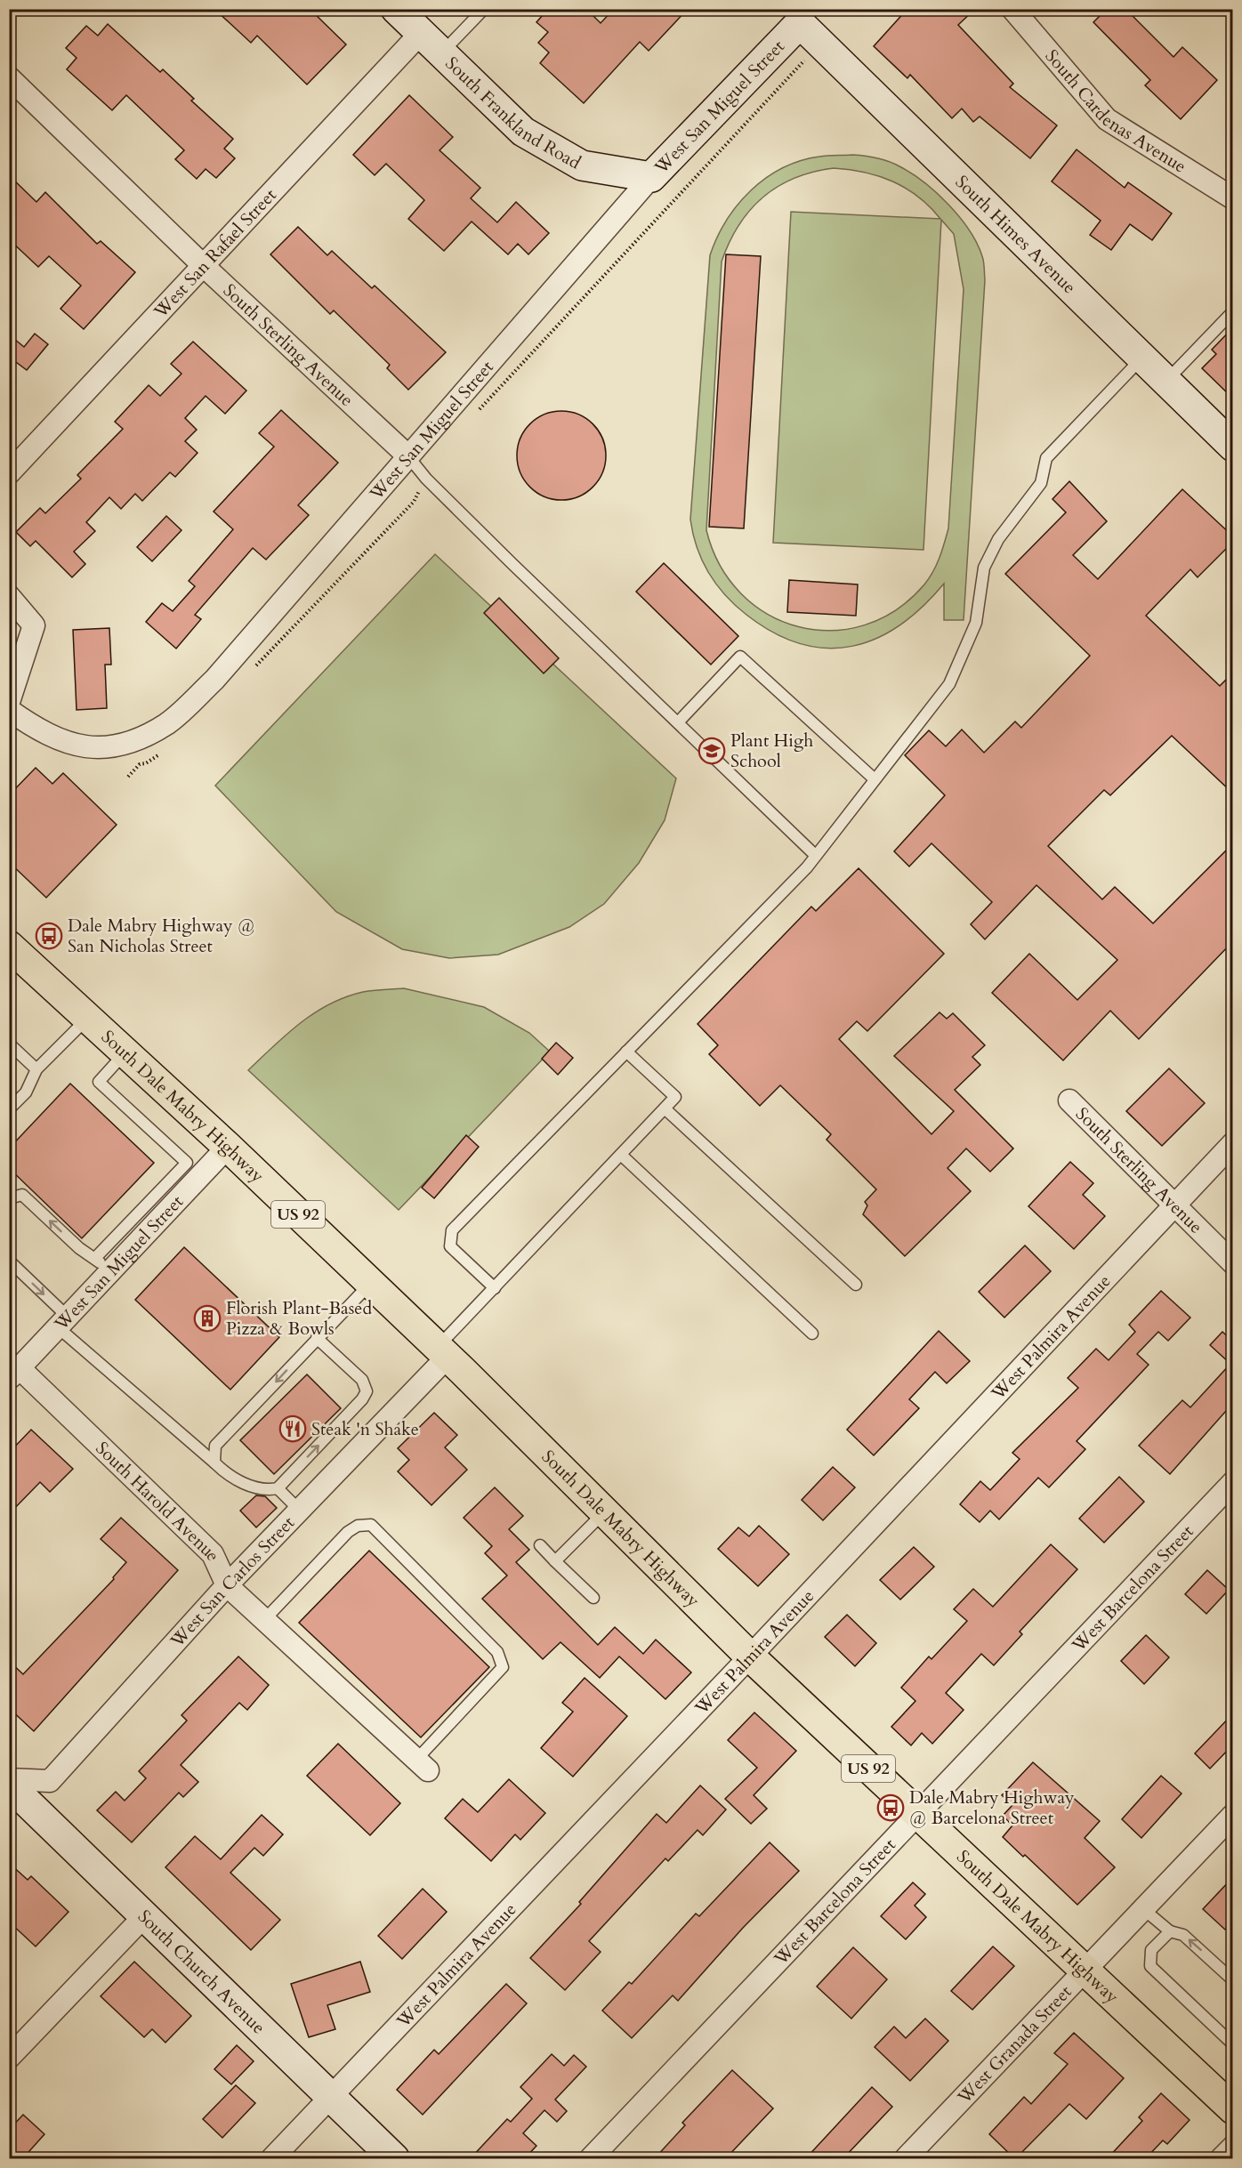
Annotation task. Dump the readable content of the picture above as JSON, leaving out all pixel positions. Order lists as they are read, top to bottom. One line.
{"streets":{"main road":["South Dale Mabry Highway","US 92"],"street":["West San Miguel Street","South Cardenas Avenue","South Frankland Road","South Himes Avenue","West San Rafael Street","South Sterling Avenue","West Palmira Avenue","South Harold Avenue","West San Carlos Street","West Barcelona Street","South Church Avenue","West Granada Street"]},"crossings":[["West San Miguel Street","South Frankland Road"],["West San Miguel Street","South Himes Avenue"],["West San Miguel Street","South Sterling Avenue"],["West San Miguel Street","South Dale Mabry Highway"],["West San Miguel Street","South Harold Avenue"],["South Frankland Road","West San Rafael Street"],["West San Rafael Street","South Sterling Avenue"],["South Sterling Avenue","West Palmira Avenue"],["South Dale Mabry Highway","West Palmira Avenue"],["South Dale Mabry Highway","West San Carlos Street"],["South Dale Mabry Highway","West Barcelona Street"],["South Dale Mabry Highway","West Granada Street"],["West Palmira Avenue","South Church Avenue"],["South Harold Avenue","West San Carlos Street"]],"places":{"school or university":["Plant High School"],"bus stop":["Dale Mabry Highway @ San Nicholas Street","Dale Mabry Highway @ Barcelona Street"],"building":["Florish Plant-Based Pizza & Bowls"],"restaurant":["Steak 'n Shake"]}}
